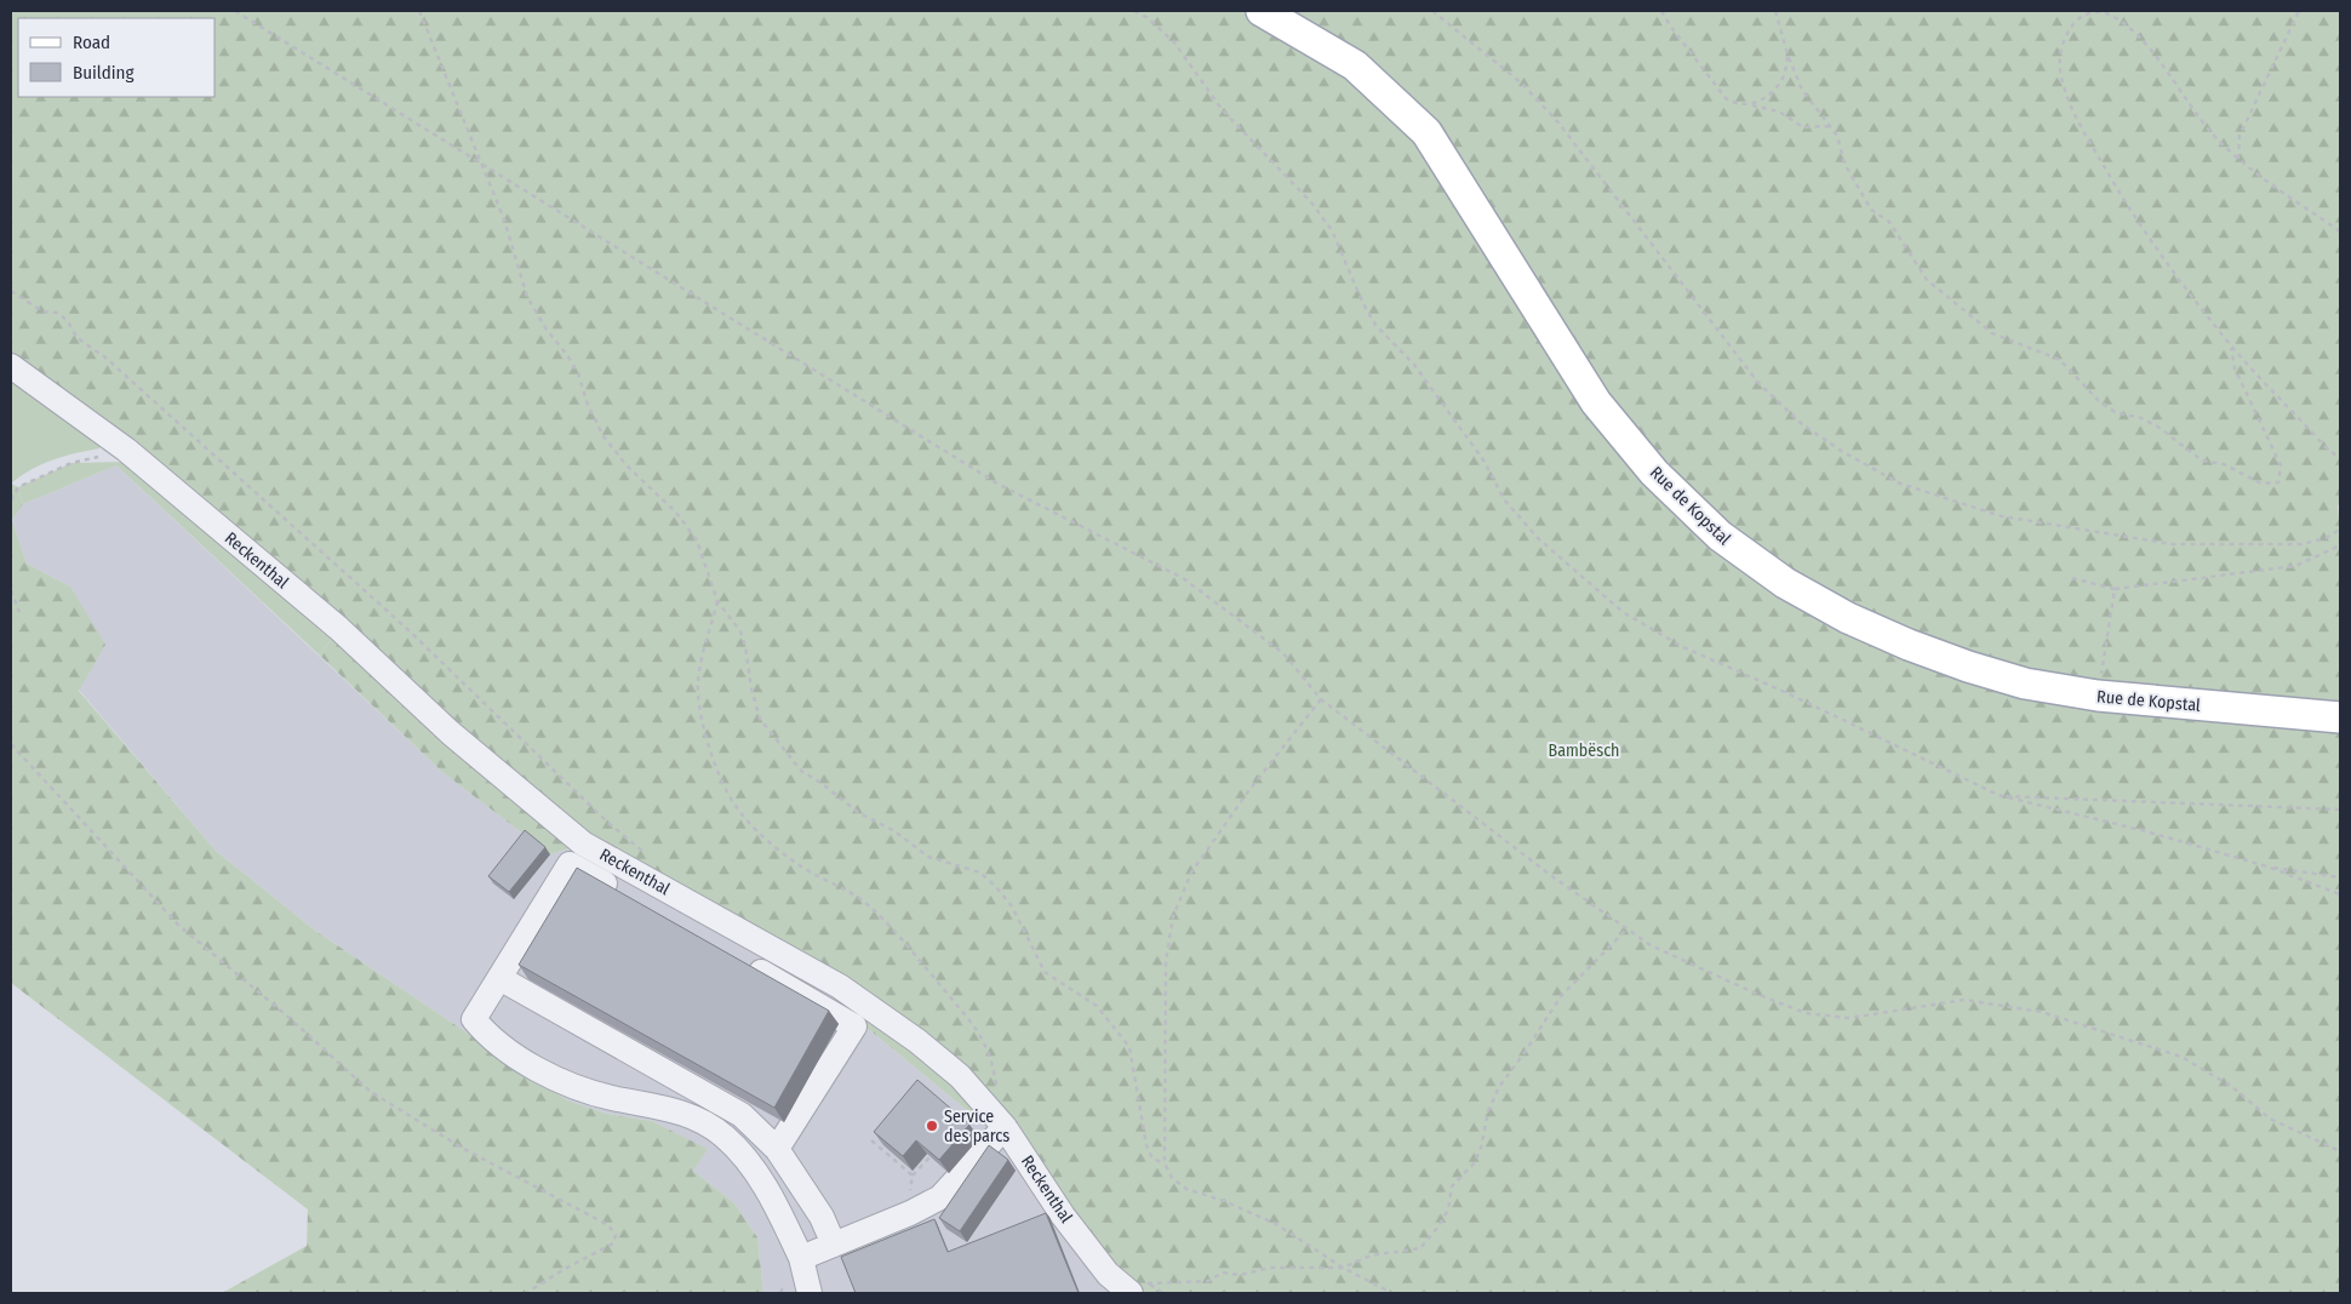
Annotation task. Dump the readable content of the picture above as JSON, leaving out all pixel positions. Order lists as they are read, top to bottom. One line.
{"streets":{"main road":["Rue de Kopstal"],"street":["Reckenthal"]},"parks":["Bambësch"],"places":["Service des parcs"],"legend":["Road","Building"]}
